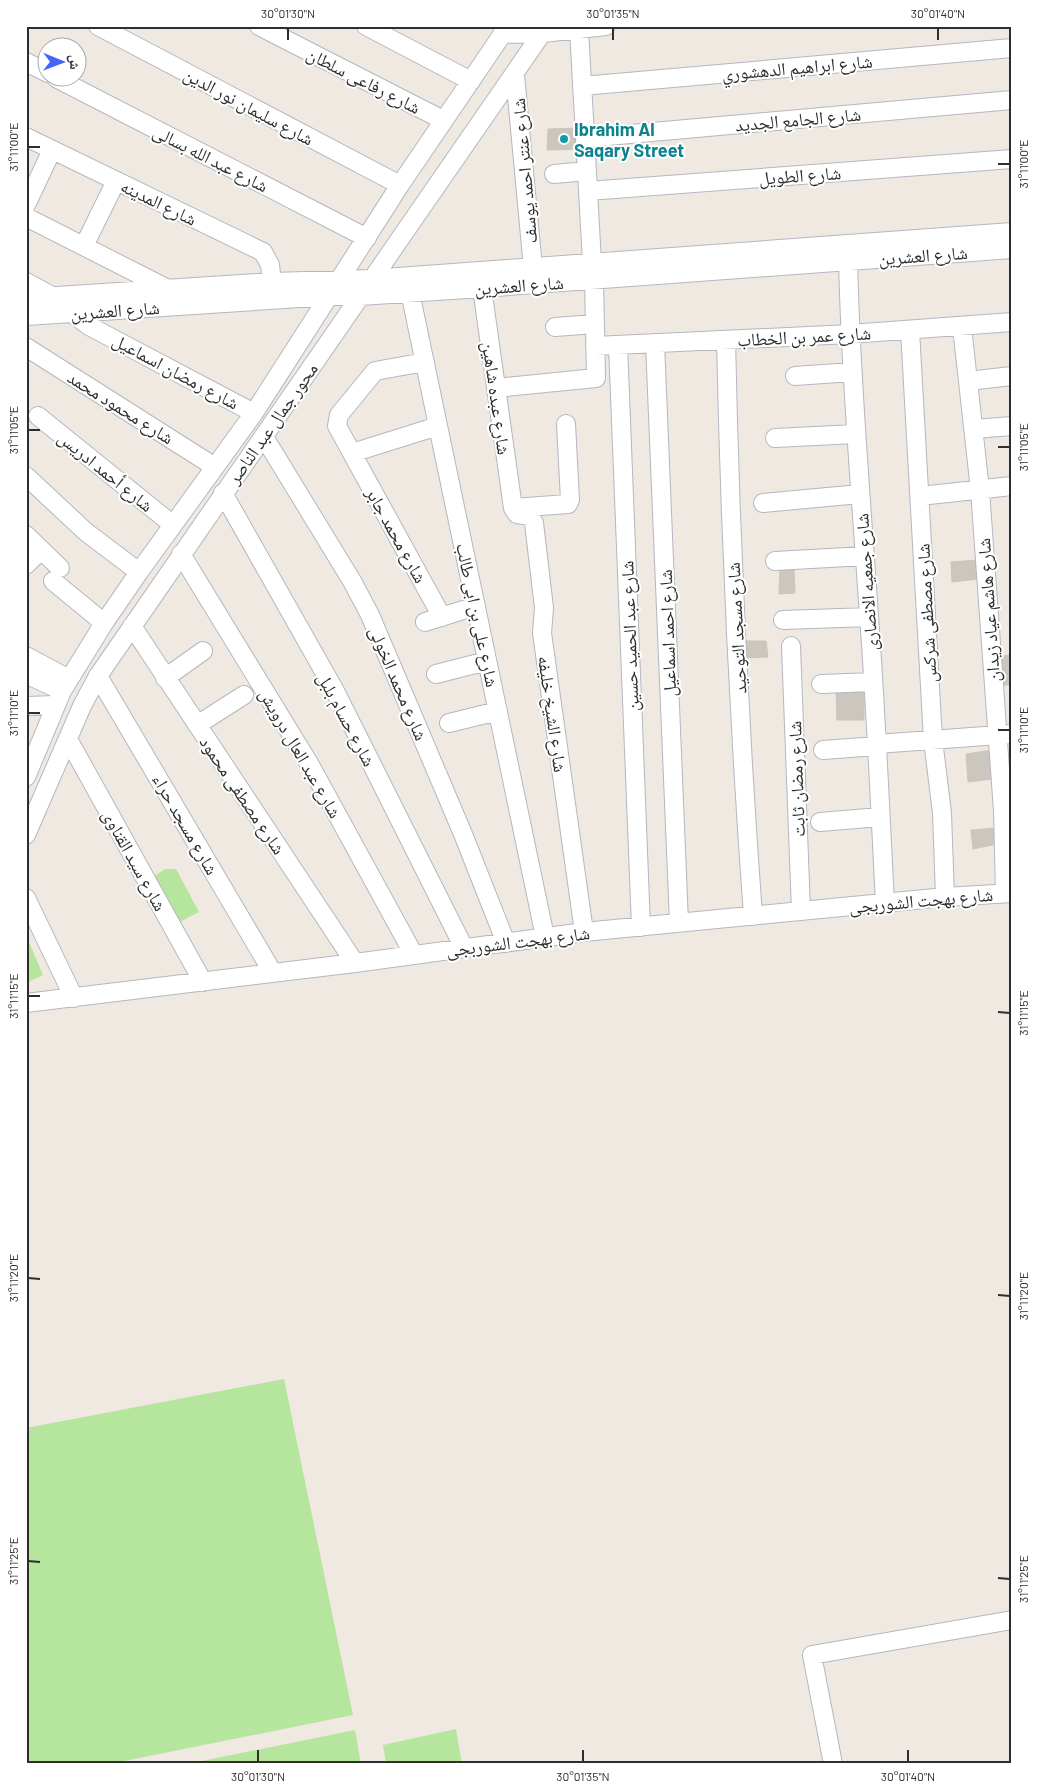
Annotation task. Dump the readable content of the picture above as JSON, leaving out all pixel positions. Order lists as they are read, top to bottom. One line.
{"streets":{"street":["شارع ابراهيم الدهشوري","شارع رفاعى سلطان","شارع سليمان نور الدين","شارع الجامع الجديد","شارع عبد الله بسالى","شارع عنتر احمد يوسف","شارع الطويل","شارع المدينه","شارع العشرين","شارع عمر بن الخطاب","شارع رمضان اسماعيل","شارع عبده شاهين","شارع محمود محمد","محور جمال عبد الناصر","شارع أحمد ادريس","شارع محمد جابر","شارع جمعيه الانصارى","شارع هاشم عياد زيدان","شارع مصطفى شركس","شارع على بن ابى طالب","شارع مسجد التوحيد","شارع احمد اسماعيل","شارع عبد الحميد حسين","شارع محمد الخولى","شارع الشيخ خليفه","شارع حسام بلبل","شارع عبد العال درويش","شارع رمضان ثابت","شارع مصطفى محمود","شارع مسجد حراء","شارع سيد القناوى","شارع بهجت الشوربجى"]},"crossings":[["شارع رفاعى سلطان","محور جمال عبد الناصر"],["شارع سليمان نور الدين","محور جمال عبد الناصر"],["شارع عبد الله بسالى","محور جمال عبد الناصر"],["شارع عنتر احمد يوسف","شارع العشرين"],["شارع عنتر احمد يوسف","محور جمال عبد الناصر"],["شارع المدينه","شارع العشرين"],["شارع العشرين","شارع رمضان اسماعيل"],["شارع العشرين","شارع عبده شاهين"],["شارع العشرين","محور جمال عبد الناصر"],["شارع العشرين","شارع جمعيه الانصارى"],["شارع العشرين","شارع على بن ابى طالب"],["شارع عمر بن الخطاب","شارع جمعيه الانصارى"],["شارع عمر بن الخطاب","شارع هاشم عياد زيدان"],["شارع عمر بن الخطاب","شارع مصطفى شركس"],["شارع عمر بن الخطاب","شارع مسجد التوحيد"],["شارع عمر بن الخطاب","شارع احمد اسماعيل"],["شارع عمر بن الخطاب","شارع عبد الحميد حسين"],["شارع رمضان اسماعيل","محور جمال عبد الناصر"],["شارع عبده شاهين","شارع الشيخ خليفه"],["شارع محمود محمد","محور جمال عبد الناصر"],["محور جمال عبد الناصر","شارع أحمد ادريس"],["محور جمال عبد الناصر","شارع محمد الخولى"],["محور جمال عبد الناصر","شارع حسام بلبل"],["محور جمال عبد الناصر","شارع عبد العال درويش"],["محور جمال عبد الناصر","شارع مصطفى محمود"],["محور جمال عبد الناصر","شارع مسجد حراء"],["محور جمال عبد الناصر","شارع سيد القناوى"],["شارع محمد جابر","شارع على بن ابى طالب"],["شارع جمعيه الانصارى","شارع بهجت الشوربجى"],["شارع هاشم عياد زيدان","شارع بهجت الشوربجى"],["شارع مصطفى شركس","شارع بهجت الشوربجى"],["شارع على بن ابى طالب","شارع بهجت الشوربجى"],["شارع مسجد التوحيد","شارع بهجت الشوربجى"],["شارع احمد اسماعيل","شارع بهجت الشوربجى"],["شارع عبد الحميد حسين","شارع بهجت الشوربجى"],["شارع محمد الخولى","شارع بهجت الشوربجى"],["شارع الشيخ خليفه","شارع بهجت الشوربجى"],["شارع حسام بلبل","شارع بهجت الشوربجى"],["شارع عبد العال درويش","شارع بهجت الشوربجى"],["شارع رمضان ثابت","شارع بهجت الشوربجى"],["شارع مصطفى محمود","شارع بهجت الشوربجى"],["شارع مسجد حراء","شارع بهجت الشوربجى"],["شارع سيد القناوى","شارع بهجت الشوربجى"]],"places":["Ibrahim Al Saqary Street"],"north":"right","coordinates":["30°01'30\"N","30°01'35\"N","30°01'40\"N","31°11'00\"E","31°11'05\"E","31°11'10\"E","31°11'15\"E","31°11'20\"E","31°11'25\"E"]}
